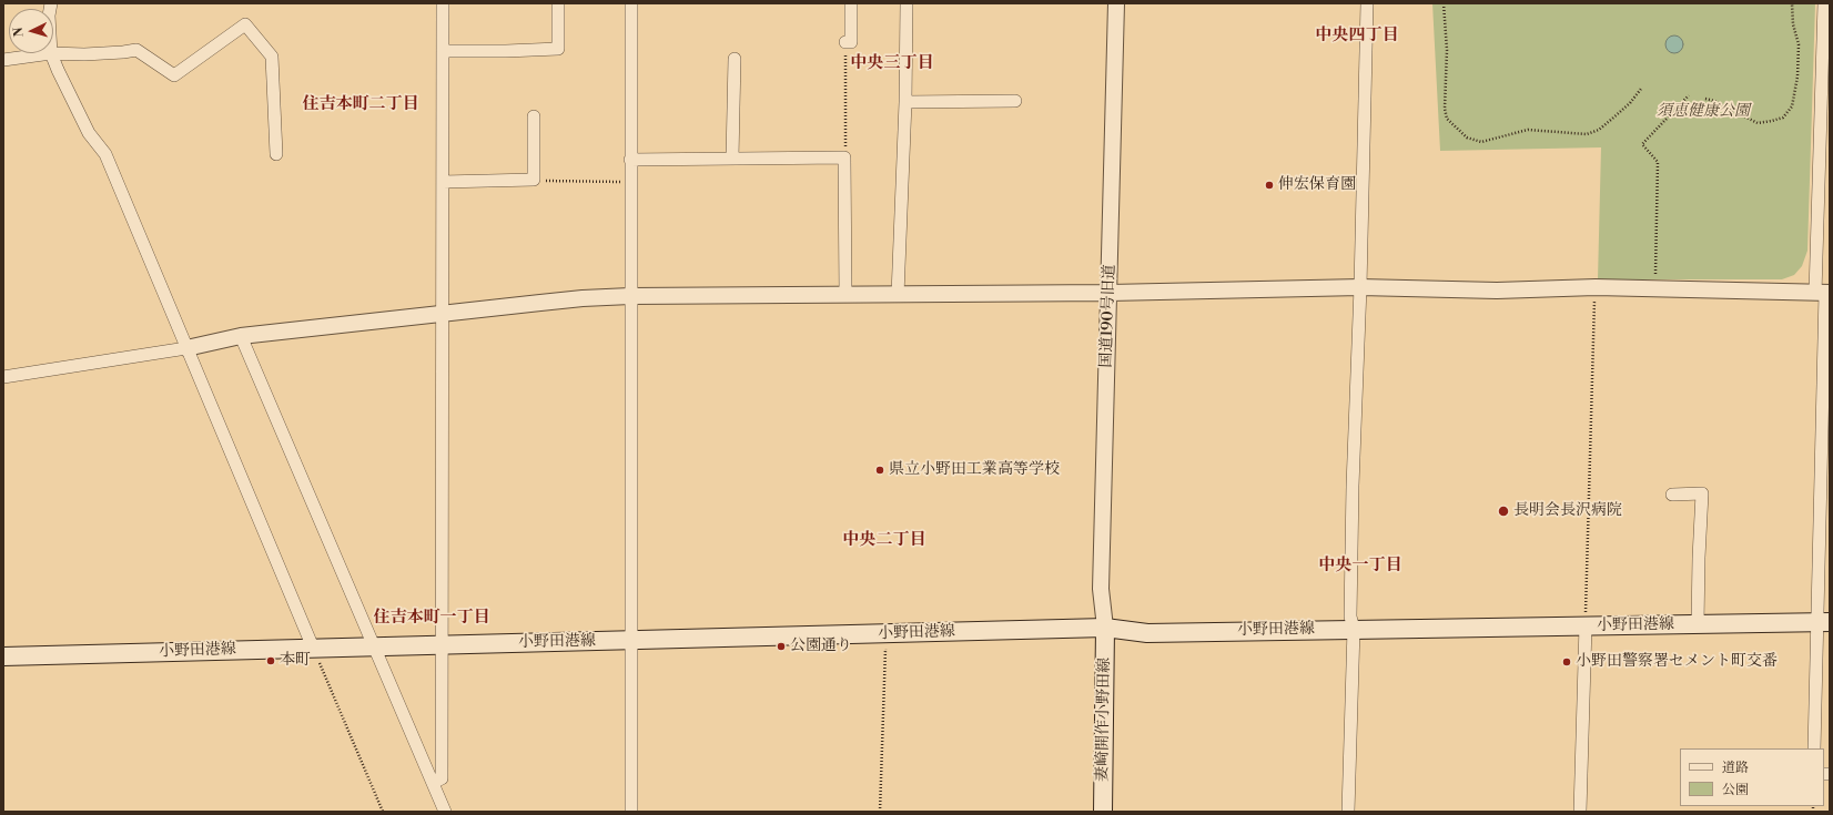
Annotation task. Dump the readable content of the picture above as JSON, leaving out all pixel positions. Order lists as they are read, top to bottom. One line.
{"streets":{"main road":["小野田港線","妻崎開作小野田線"],"street":["国道190号旧道"]},"crossings":[["国道190号旧道","小野田港線"],["国道190号旧道","妻崎開作小野田線"],["小野田港線","妻崎開作小野田線"]],"districts":["中央四丁目","中央三丁目","住吉本町二丁目","中央二丁目","中央一丁目","住吉本町一丁目"],"parks":["須恵健康公園"],"places":["伸宏保育園","県立小野田工業高等学校","長明会長沢病院","公園通り","本町","小野田警察署セメント町交番"],"legend":["道路","公園"],"north":"left"}
